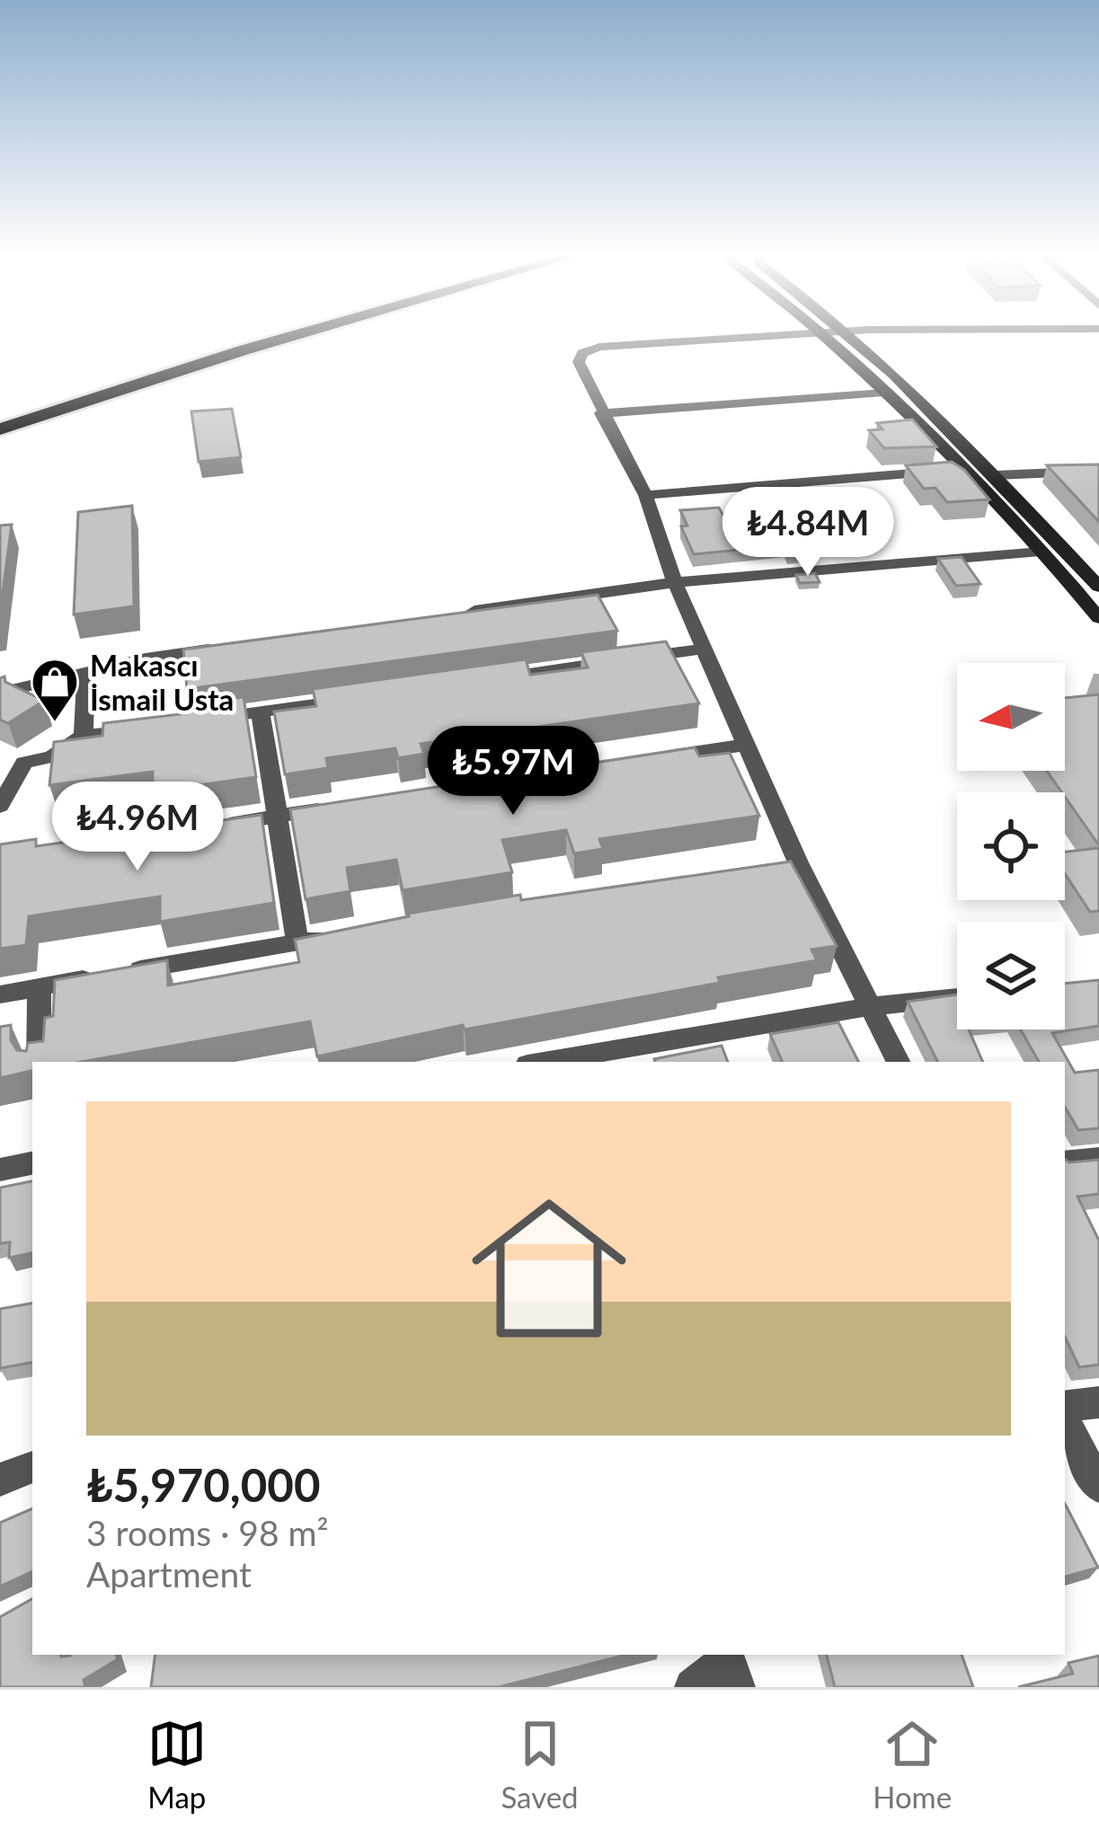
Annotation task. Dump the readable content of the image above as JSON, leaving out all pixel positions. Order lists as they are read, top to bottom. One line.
{"places":{"shop":["Makascı İsmail Usta"]},"north":"left","page":{"price":["₺4.84M","₺5.97M","₺4.96M"],"list":[{"name":"₺5,970,000","note":"3 rooms · 98 m² · Apartment"}],"tabs":["Map","Saved","Home"]}}
